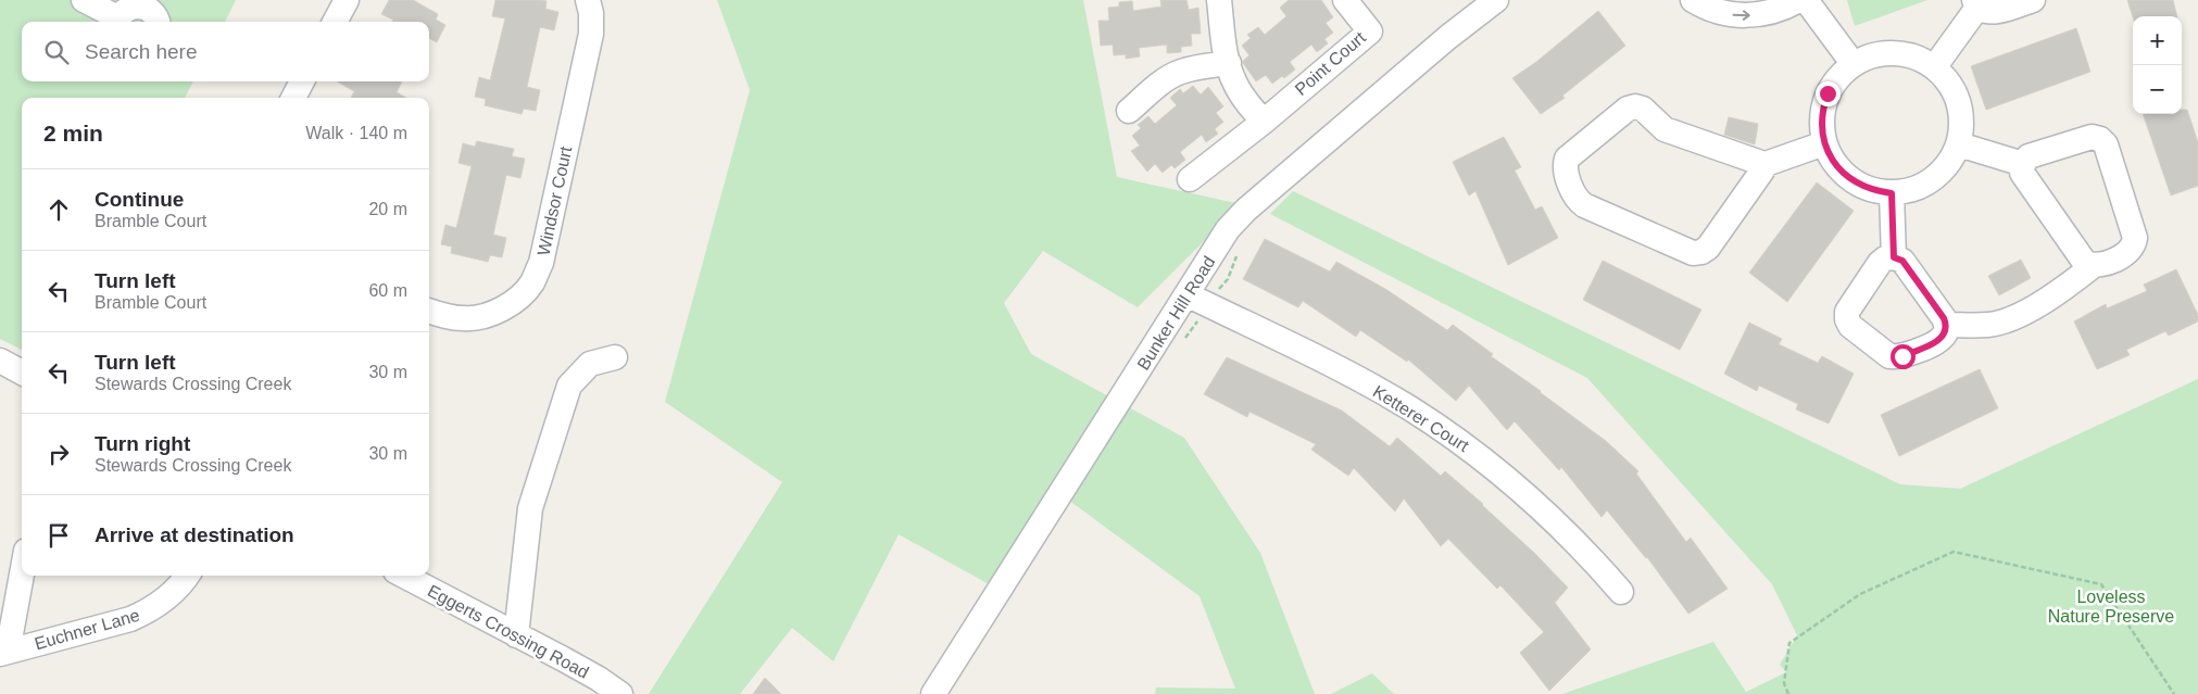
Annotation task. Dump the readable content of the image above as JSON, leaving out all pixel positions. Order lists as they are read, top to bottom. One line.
{"streets":{"street":["Point Court","Windsor Court","Bunker Hill Road","Ketterer Court","Euchner Lane","Eggerts Crossing Road"]},"crossings":[["Bunker Hill Road","Ketterer Court"]],"parks":["Loveless Nature Preserve"],"page":{"map_buttons":["+","−"],"search":"Search here","heading":["2 min","Walk · 140 m"],"list":[["Continue","Bramble Court","20 m"],["Turn left","Bramble Court","60 m"],["Turn left","Stewards Crossing Creek","30 m"],["Turn right","Stewards Crossing Creek","30 m"],"Arrive at destination"]}}
